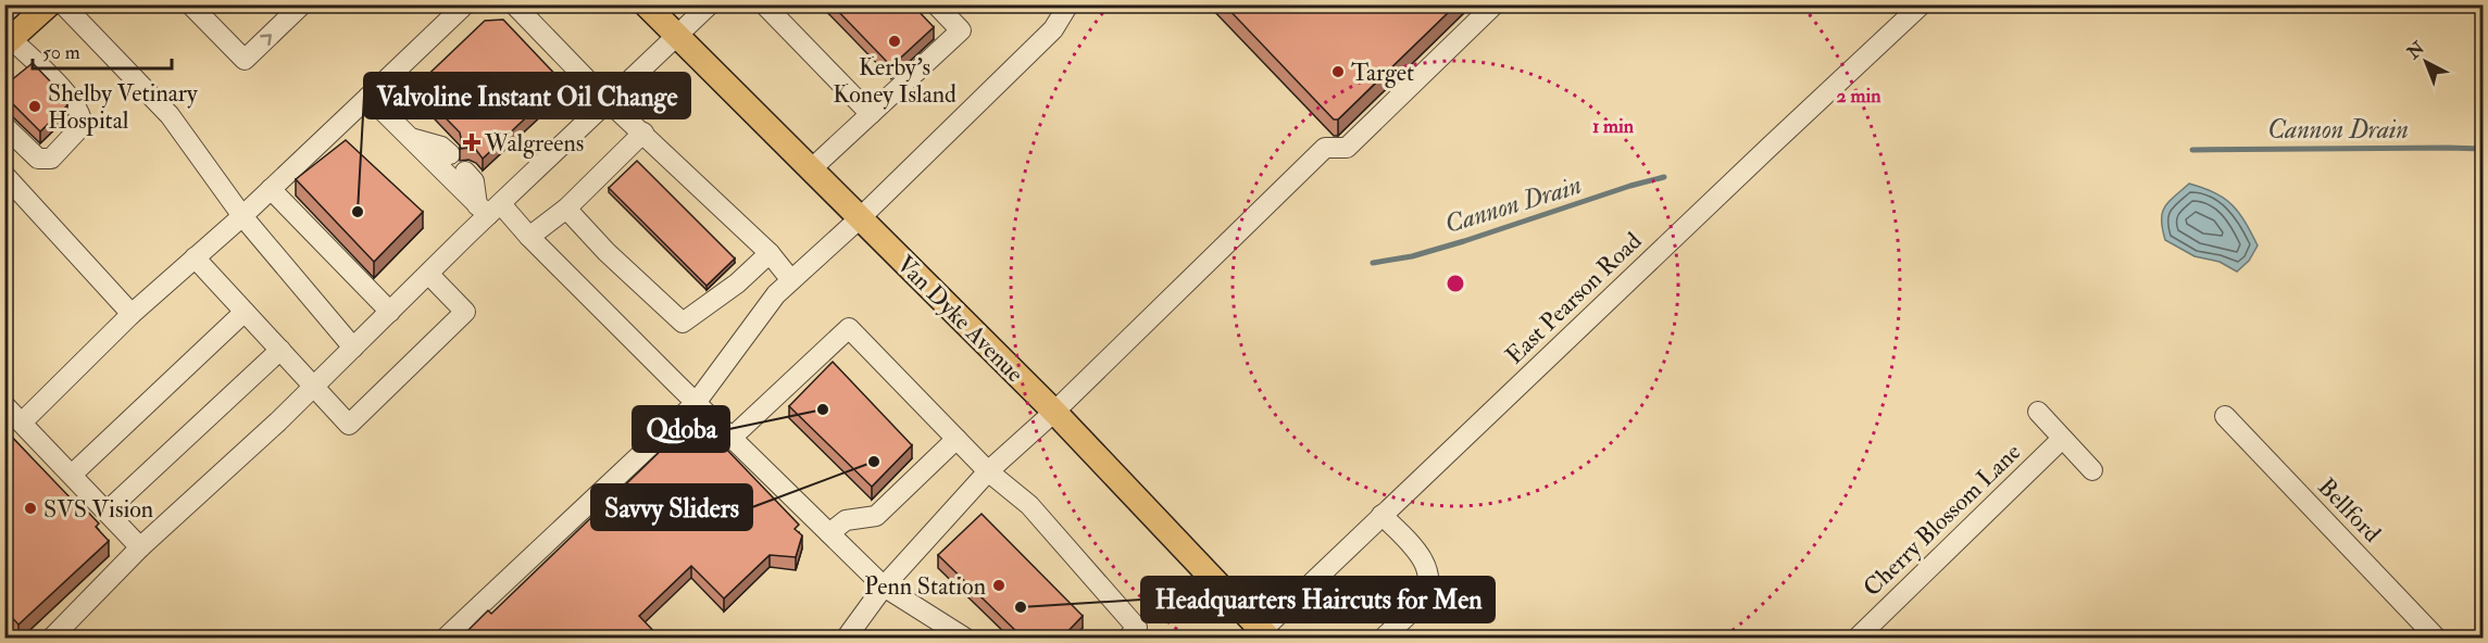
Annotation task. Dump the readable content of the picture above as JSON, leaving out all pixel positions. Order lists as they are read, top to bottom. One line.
{"streets":{"main road":["Van Dyke Avenue"],"street":["East Pearson Road","Bellford","Cherry Blossom Lane"]},"crossings":[["East Pearson Road","Van Dyke Avenue"]],"water":["Cannon Drain"],"places":{"other":["Kerby's Koney Island","Target","Shelby Vetinary Hospital","Valvoline Instant Oil Change","Qdoba","Savvy Sliders","SVS Vision","Penn Station","Headquarters Haircuts for Men"],"health":["Walgreens"]},"scale_bar":"50 m","north":"top left","rings":["2 min","1 min"]}
